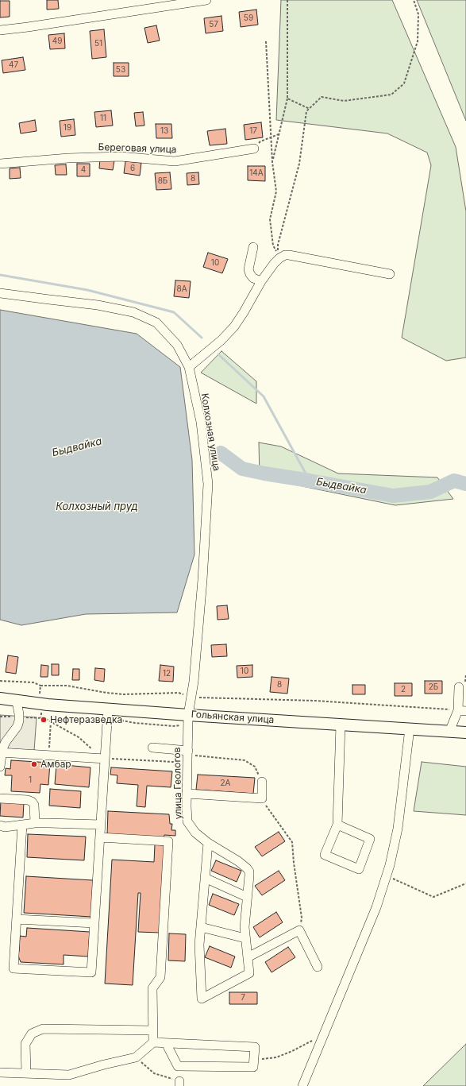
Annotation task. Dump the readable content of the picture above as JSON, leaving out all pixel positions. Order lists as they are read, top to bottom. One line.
{"streets":{"main road":["Гольянская улица"],"street":["Береговая улица","Колхозная улица","улица Геологов"]},"crossings":[["Колхозная улица","Гольянская улица"],["Колхозная улица","улица Геологов"],["Гольянская улица","улица Геологов"]],"water":["Быдвайка","Колхозный пруд"],"places":["Нефтеразведка","Амбар"],"house_numbers":["59","57","49","51","47","53","11","19","13","17","6","4","14А","8","8Б","10","8А","10","12","8","2Б","2","1","2А","7"]}
